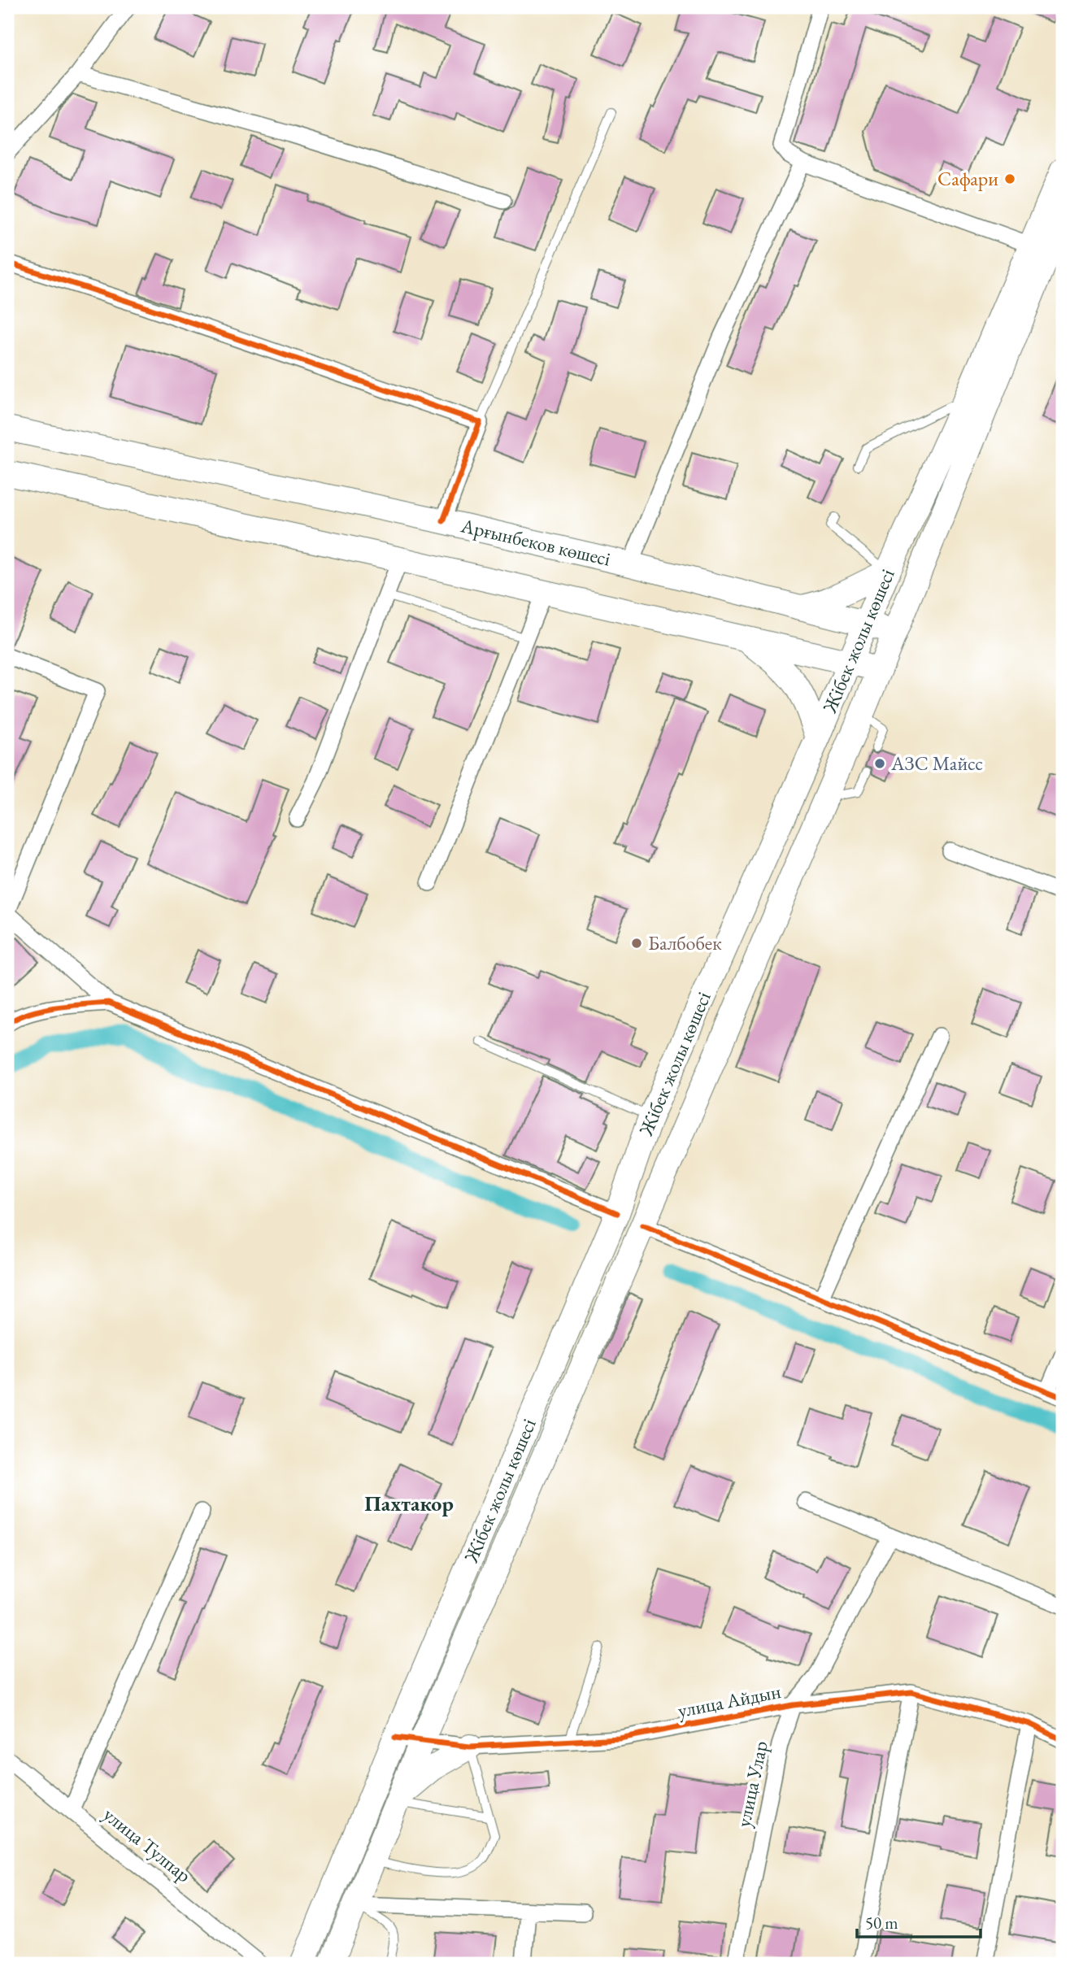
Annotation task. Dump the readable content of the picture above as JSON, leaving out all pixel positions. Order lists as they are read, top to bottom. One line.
{"streets":{"main road":["Арғынбеков көшесі","Жібек жолы көшесі"],"street":["улица Айдын","улица Улар","улица Тулпар"]},"crossings":[["Арғынбеков көшесі","Жібек жолы көшесі"],["Жібек жолы көшесі","улица Айдын"],["улица Айдын","улица Улар"]],"districts":["Пахтакор"],"places":["Сафари","АЗС Майсс","Балбобек"],"scale_bar":"50 m"}
